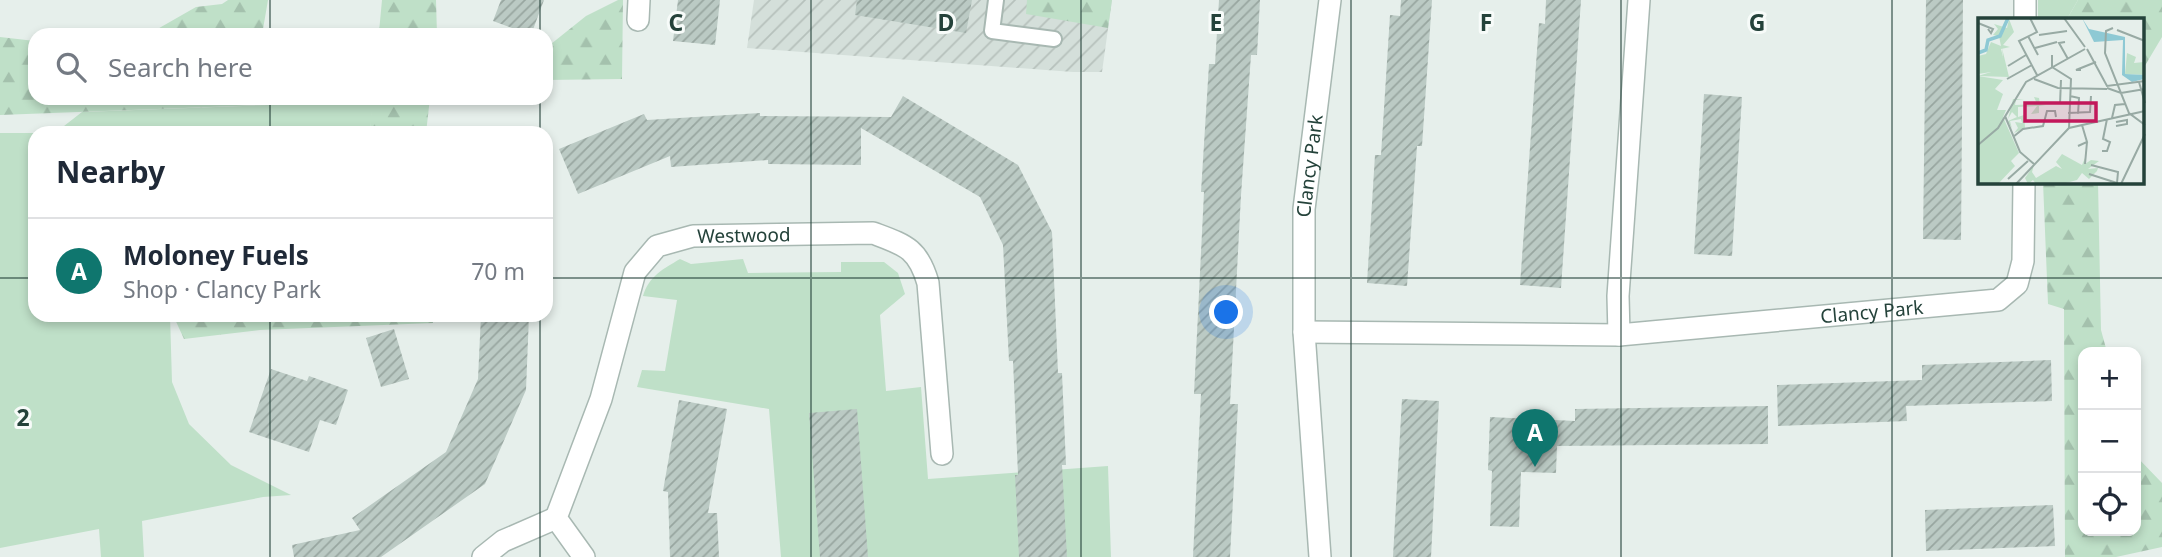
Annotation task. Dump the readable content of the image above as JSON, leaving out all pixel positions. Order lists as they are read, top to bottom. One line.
{"streets":{"street":["Clancy Park","Westwood"]},"page":{"search":"Search here","heading":"Nearby","list":[{"mark":"A","name":"Moloney Fuels","note":"Shop · Clancy Park","value":"70 m"}],"map_buttons":["+","−"],"pins":"A"},"grid":{"columns":["C","D","E","F","G"],"rows":["2"]}}
